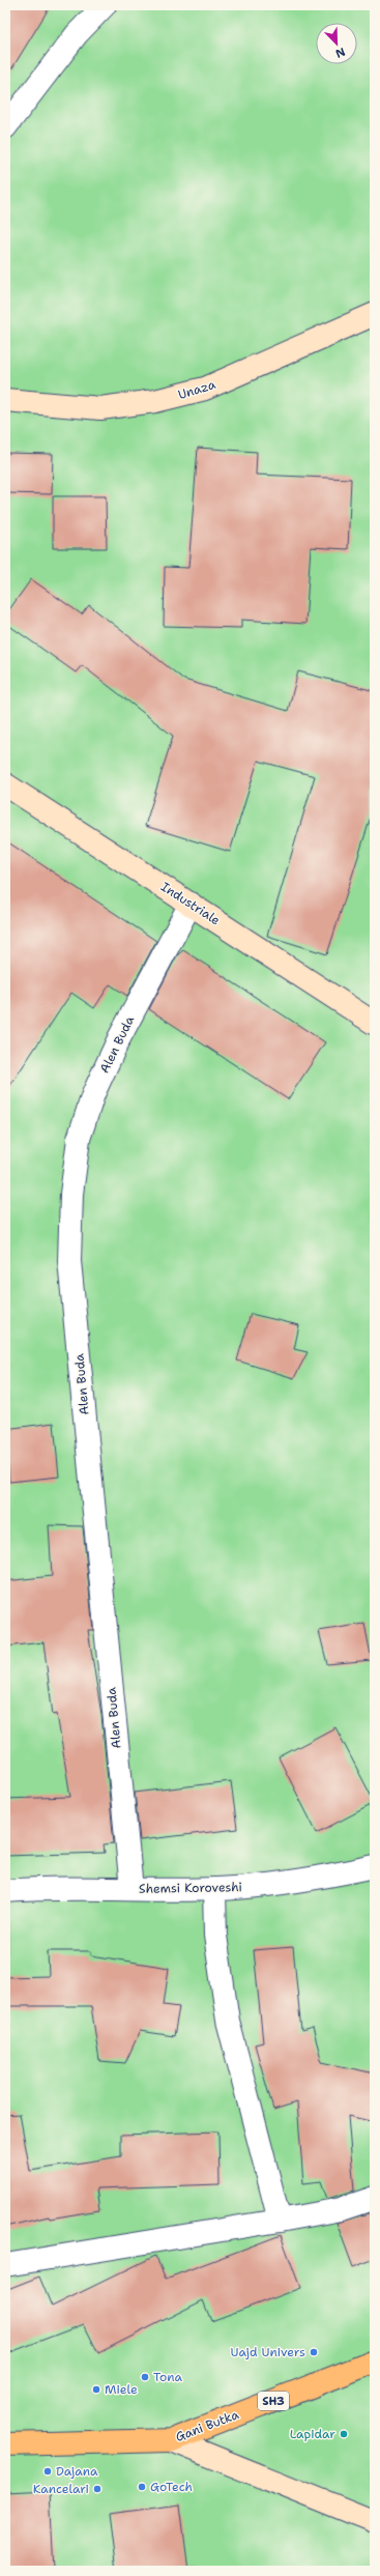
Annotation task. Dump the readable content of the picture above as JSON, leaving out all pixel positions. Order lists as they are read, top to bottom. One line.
{"streets":{"main road":["Unaza","Industriale","SH3","Gani Butka"],"street":["Alen Buda","Shemsi Koroveshi"]},"crossings":[["Industriale","Alen Buda"],["Alen Buda","Shemsi Koroveshi"]],"places":["Uajd Univers","Tona","Miele","Lapidar","Dajana","GoTech","Kancelari"],"north":"bottom right"}
